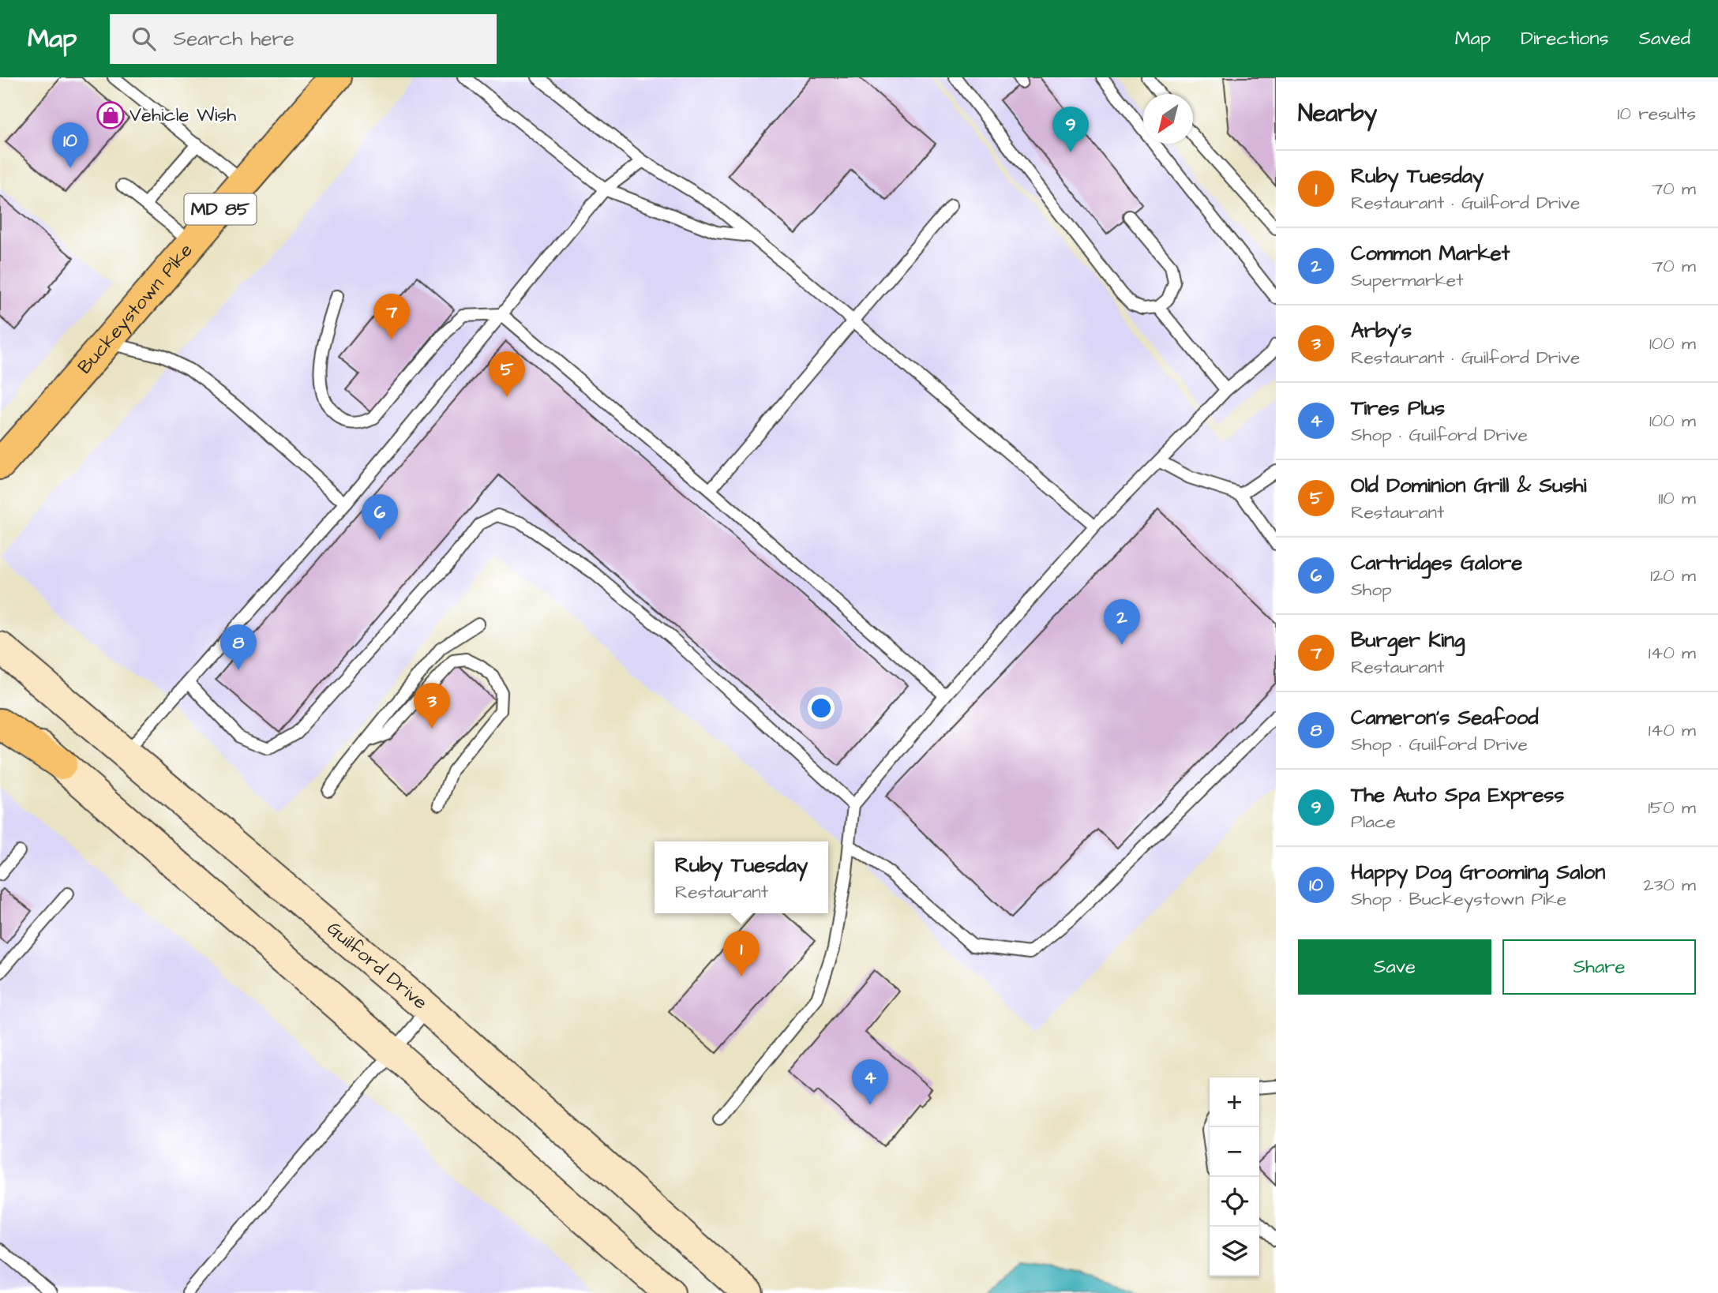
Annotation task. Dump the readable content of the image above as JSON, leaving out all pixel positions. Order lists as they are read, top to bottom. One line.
{"streets":{"main road":["MD 85","Buckeystown Pike","Guilford Drive"]},"places":{"shop":["Vehicle Wish"]},"north":"bottom left","page":{"header":"Map","search":"Search here","nav":["Map","Directions","Saved"],"heading":["Nearby","10 results"],"pins":["9","10","7","5","6","2","8","3","1","4"],"list":[{"mark":"1","name":"Ruby Tuesday","note":"Restaurant · Guilford Drive","value":"70 m"},{"mark":"2","name":"Common Market","note":"Supermarket","value":"70 m"},{"mark":"3","name":"Arby's","note":"Restaurant · Guilford Drive","value":"100 m"},{"mark":"4","name":"Tires Plus","note":"Shop · Guilford Drive","value":"100 m"},{"mark":"5","name":"Old Dominion Grill & Sushi","note":"Restaurant","value":"110 m"},{"mark":"6","name":"Cartridges Galore","note":"Shop","value":"120 m"},{"mark":"7","name":"Burger King","note":"Restaurant","value":"140 m"},{"mark":"8","name":"Cameron's Seafood","note":"Shop · Guilford Drive","value":"140 m"},{"mark":"9","name":"The Auto Spa Express","note":"Place","value":"150 m"},{"mark":"10","name":"Happy Dog Grooming Salon","note":"Shop · Buckeystown Pike","value":"230 m"}],"popup":["Ruby Tuesday","Restaurant"],"buttons":["Save","Share"],"map_buttons":["+","−"]}}
